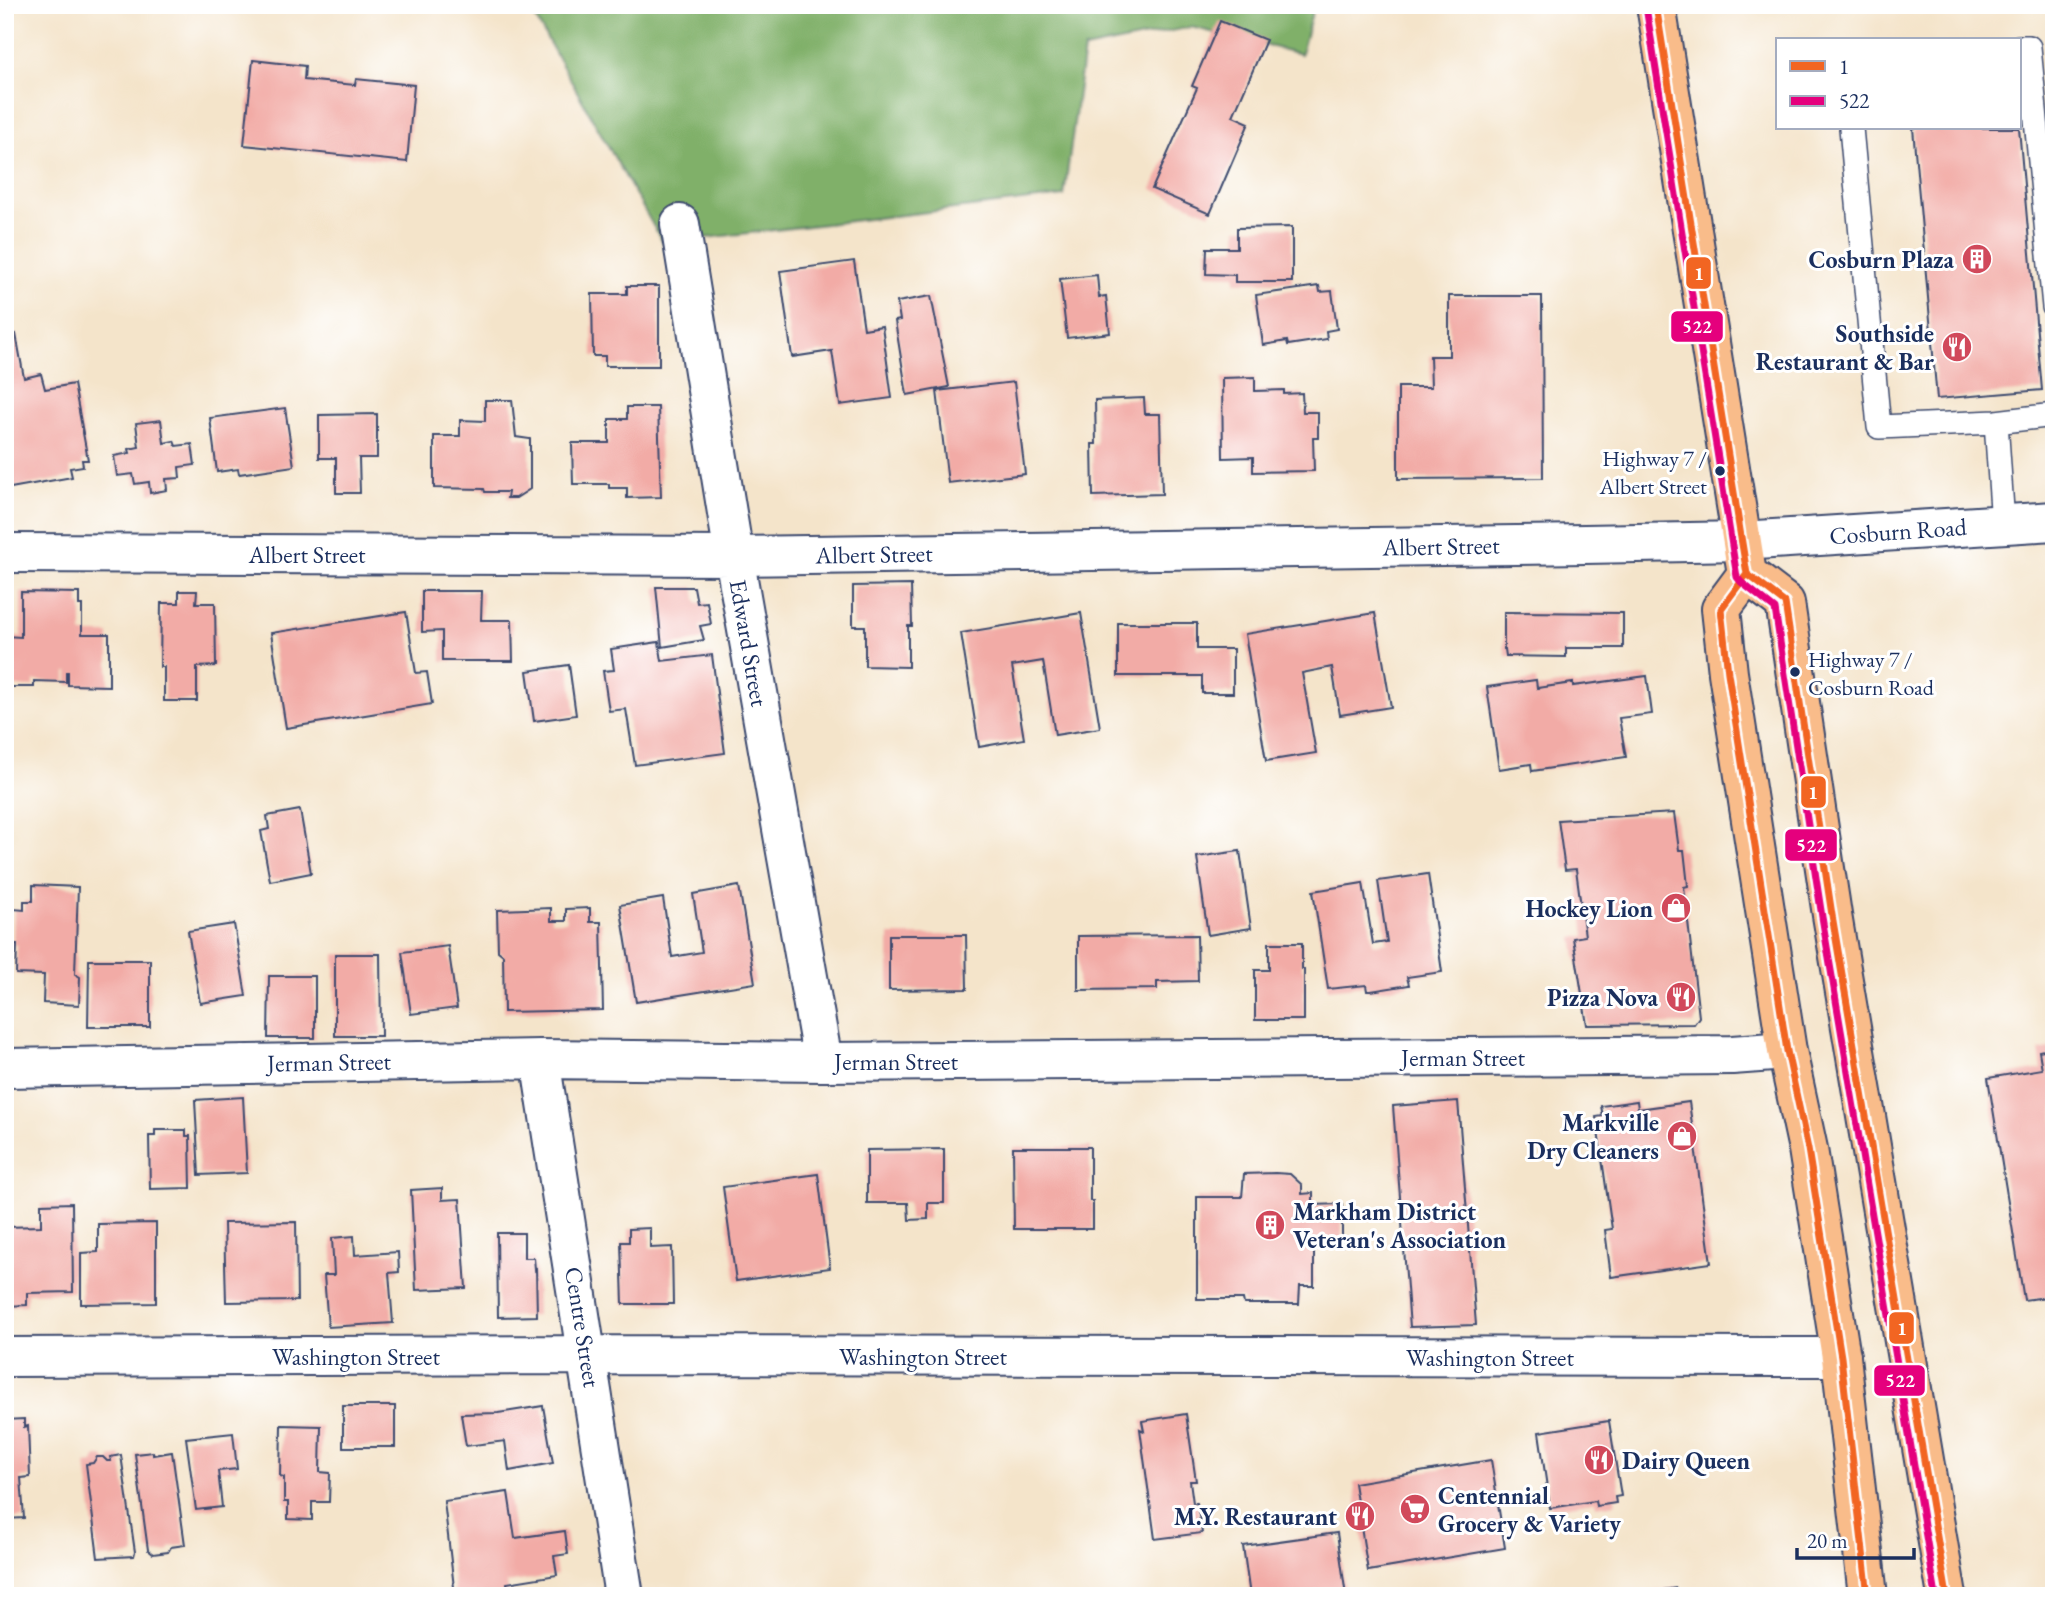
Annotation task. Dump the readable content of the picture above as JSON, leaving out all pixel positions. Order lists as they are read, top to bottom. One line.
{"streets":{"street":["Cosburn Road","Albert Street","Edward Street","Jerman Street","Centre Street","Washington Street"]},"crossings":[["Cosburn Road","Albert Street"],["Albert Street","Edward Street"],["Edward Street","Jerman Street"],["Jerman Street","Centre Street"],["Centre Street","Washington Street"]],"places":{"building":["Cosburn Plaza","Markham District Veteran's Association"],"restaurant":["Southside Restaurant & Bar","Pizza Nova","Dairy Queen","M.Y. Restaurant"],"other":["Highway 7 / Albert Street","Highway 7 / Cosburn Road"],"shop":["Hockey Lion","Markville Dry Cleaners"],"supermarket":["Centennial Grocery & Variety"]},"lines":["transit line 1","transit line 522"],"legend":["1","522"],"scale_bar":"20 m"}
